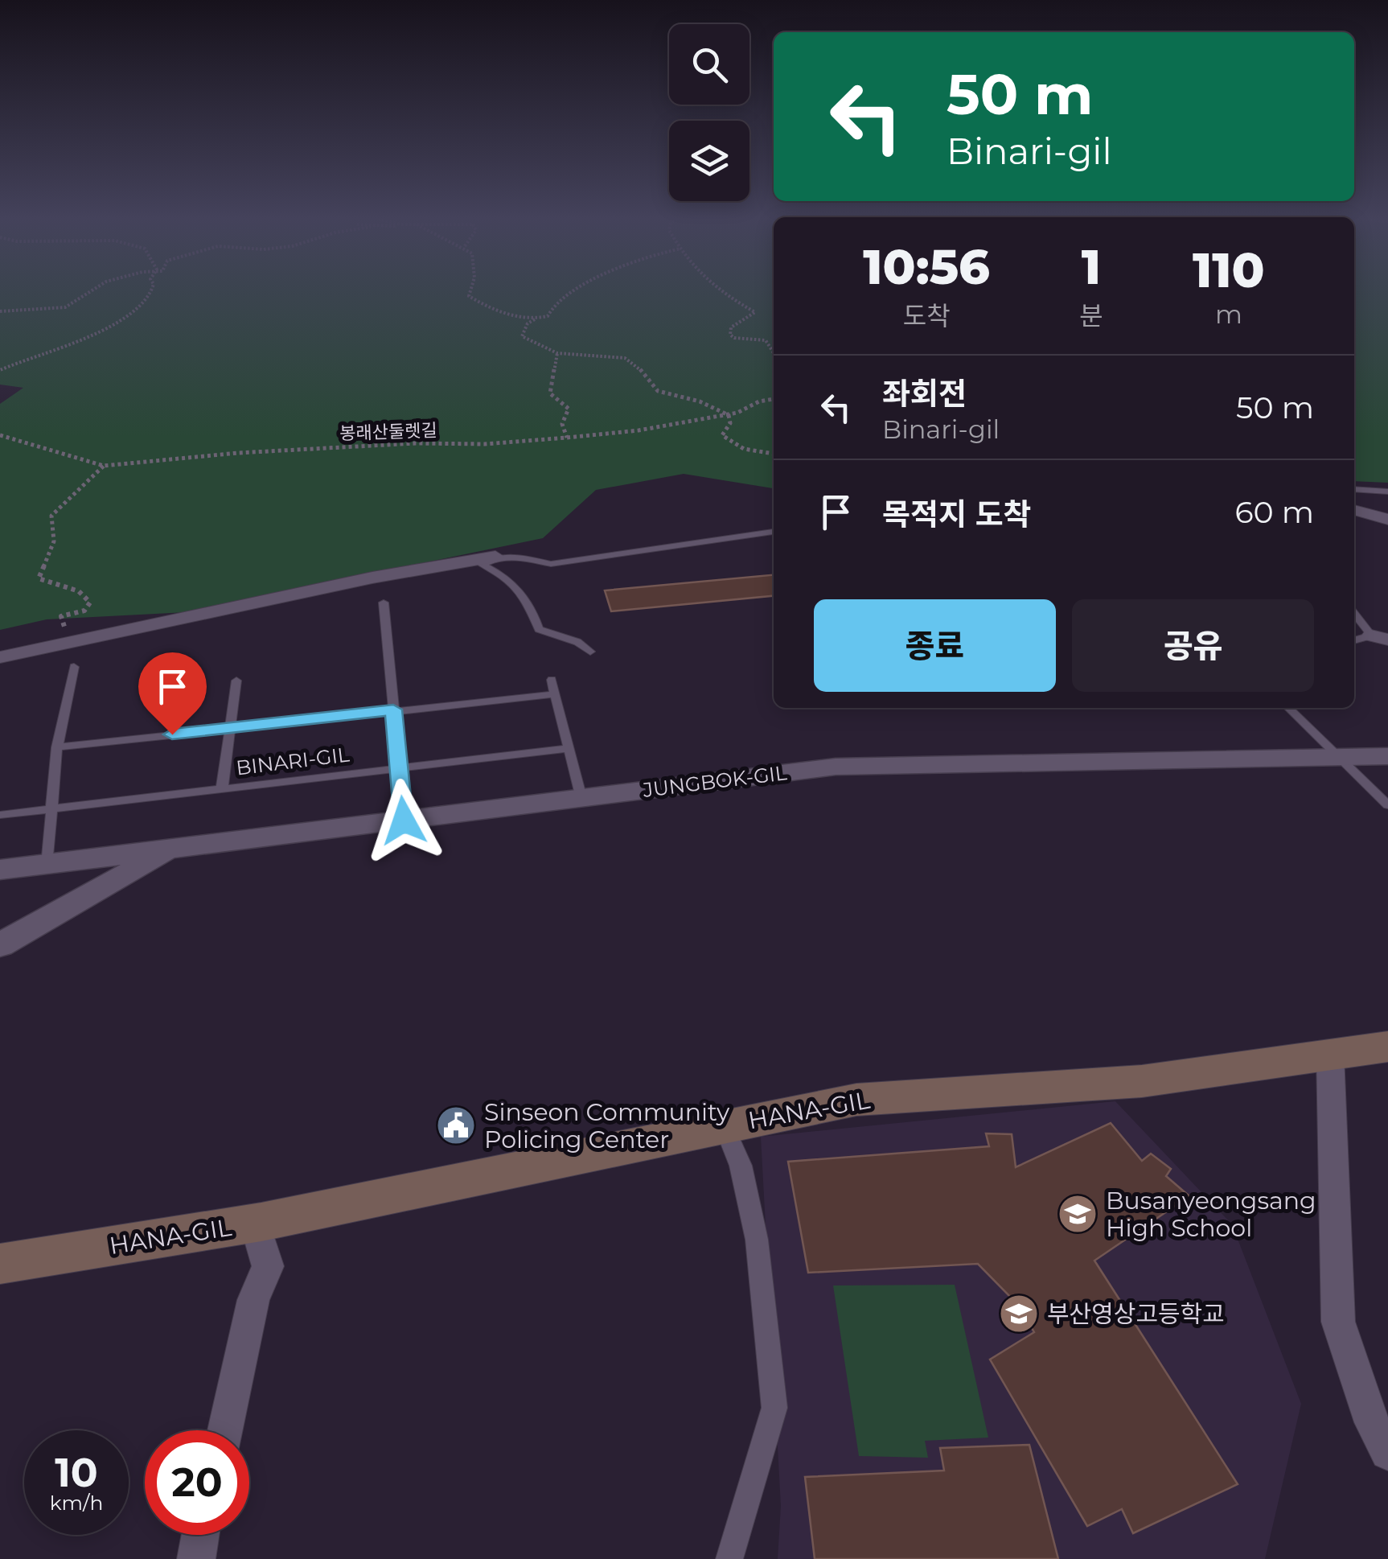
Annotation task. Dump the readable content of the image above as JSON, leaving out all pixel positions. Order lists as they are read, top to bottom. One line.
{"streets":{"main road":["HANA-GIL"],"street":["JUNGBOK-GIL"],"lane":["BINARI-GIL"],"path":["봉래산둘렛길"]},"places":{"public building":["Sinseon Community Policing Center"],"school or university":["Busanyeongsang High School","부산영상고등학교"]},"page":{"turn":["50 m","Binari-gil"],"eta":["10:56","도착","1","분","110","m"],"list":[{"name":"좌회전","note":"Binari-gil","value":"50 m"},{"name":"목적지 도착","value":"60 m"}],"buttons":["종료","공유"],"speed":"10 km/h","limit":"20"}}
